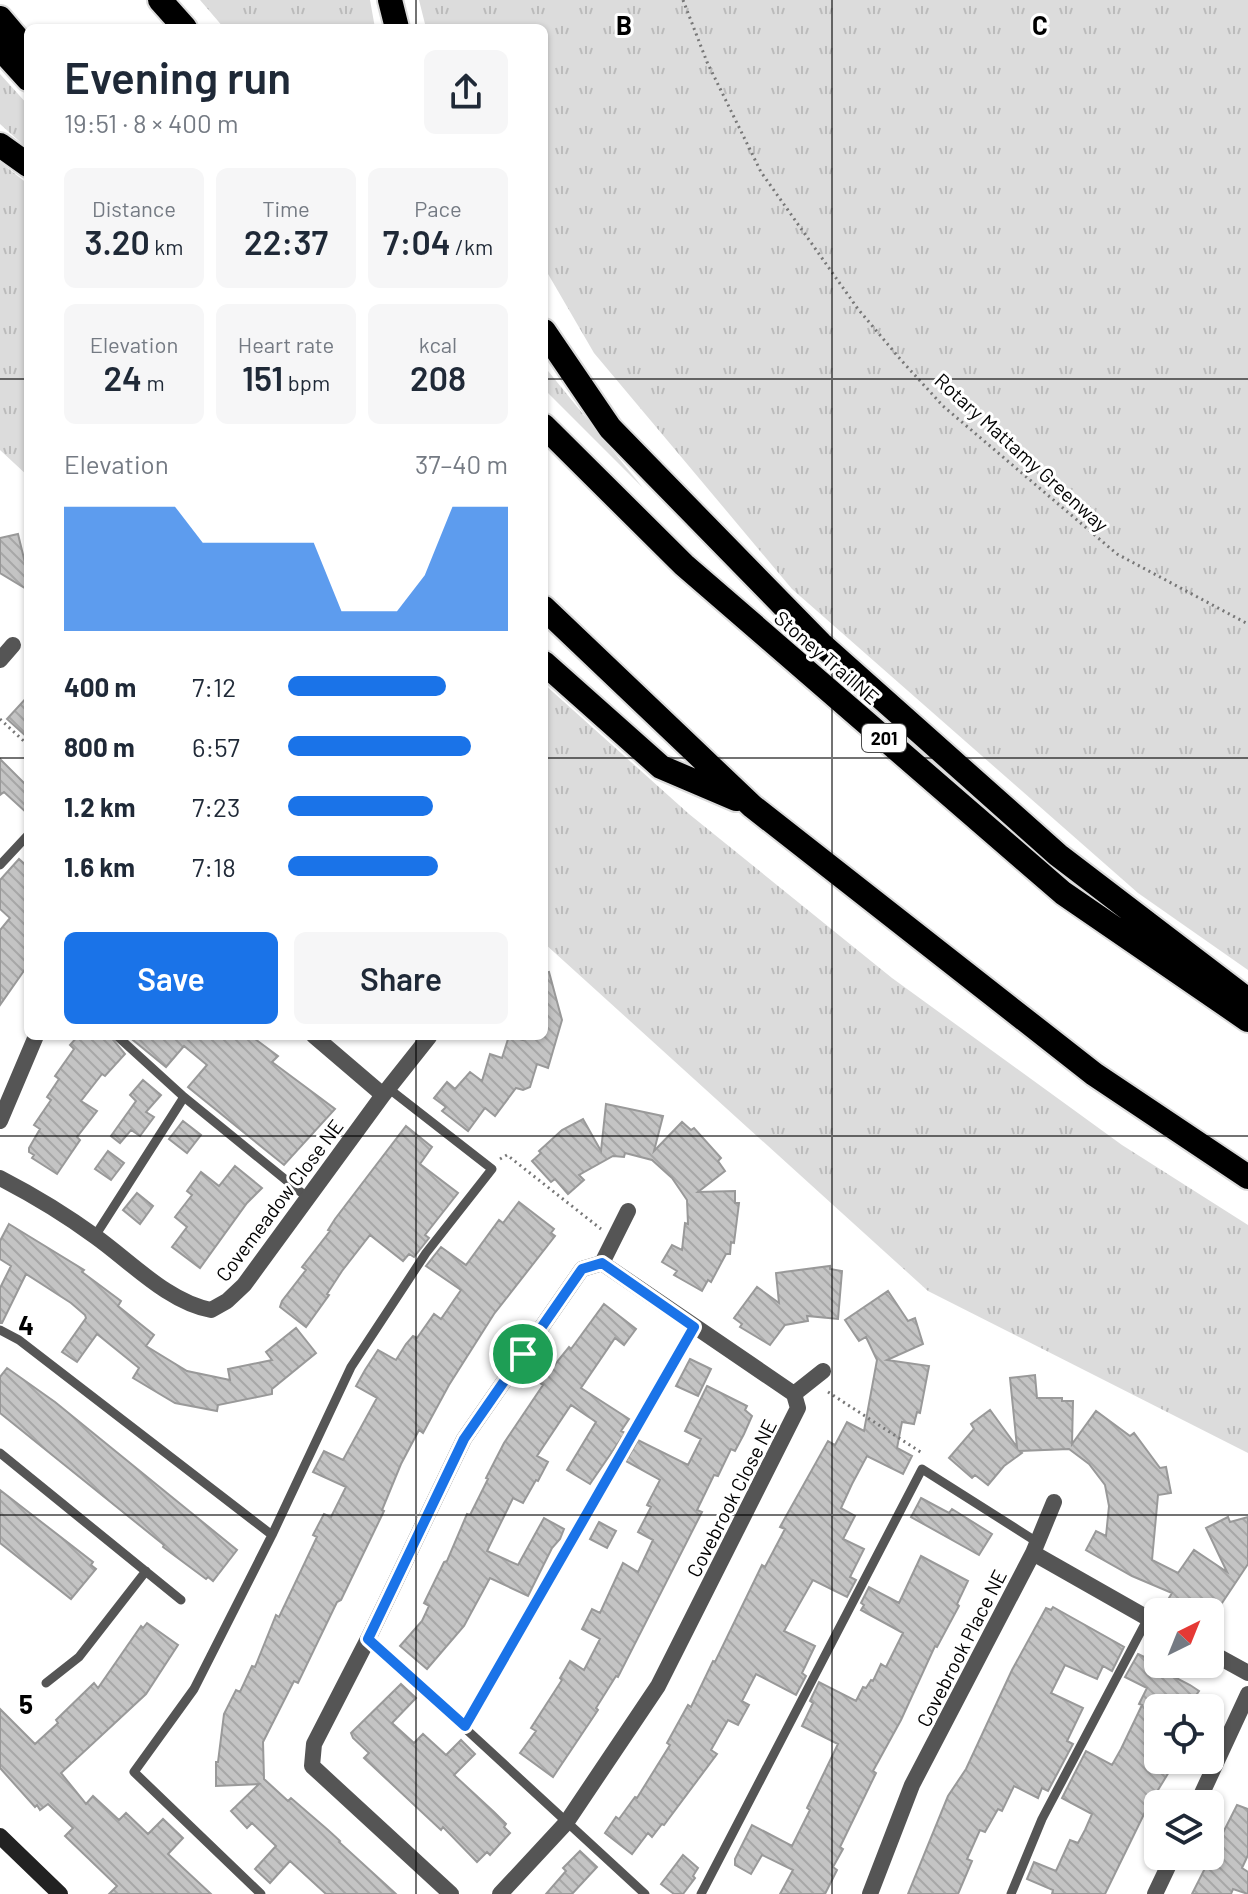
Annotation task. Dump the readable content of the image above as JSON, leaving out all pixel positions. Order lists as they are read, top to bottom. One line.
{"streets":{"highway":["Stoney Trail NE","201"],"street":["Covemeadow Close NE","Covebrook Close NE","Covebrook Place NE"],"path":["Rotary Mattamy Greenway"]},"north":"top right","page":{"heading":["Evening run","19:51 · 8 × 400 m"],"stats":[["Distance","3.20 km"],["Time","22:37"],["Pace","7:04 /km"],["Elevation","24 m"],["Heart rate","151 bpm"],["kcal","208"]],"chart":["Elevation","37–40 m"],"list":[{"name":"400 m","note":"7:12"},{"name":"800 m","note":"6:57"},{"name":"1.2 km","note":"7:23"},{"name":"1.6 km","note":"7:18"}],"buttons":["Save","Share"]},"grid":{"columns":["B","C"],"rows":["4","5"]}}
